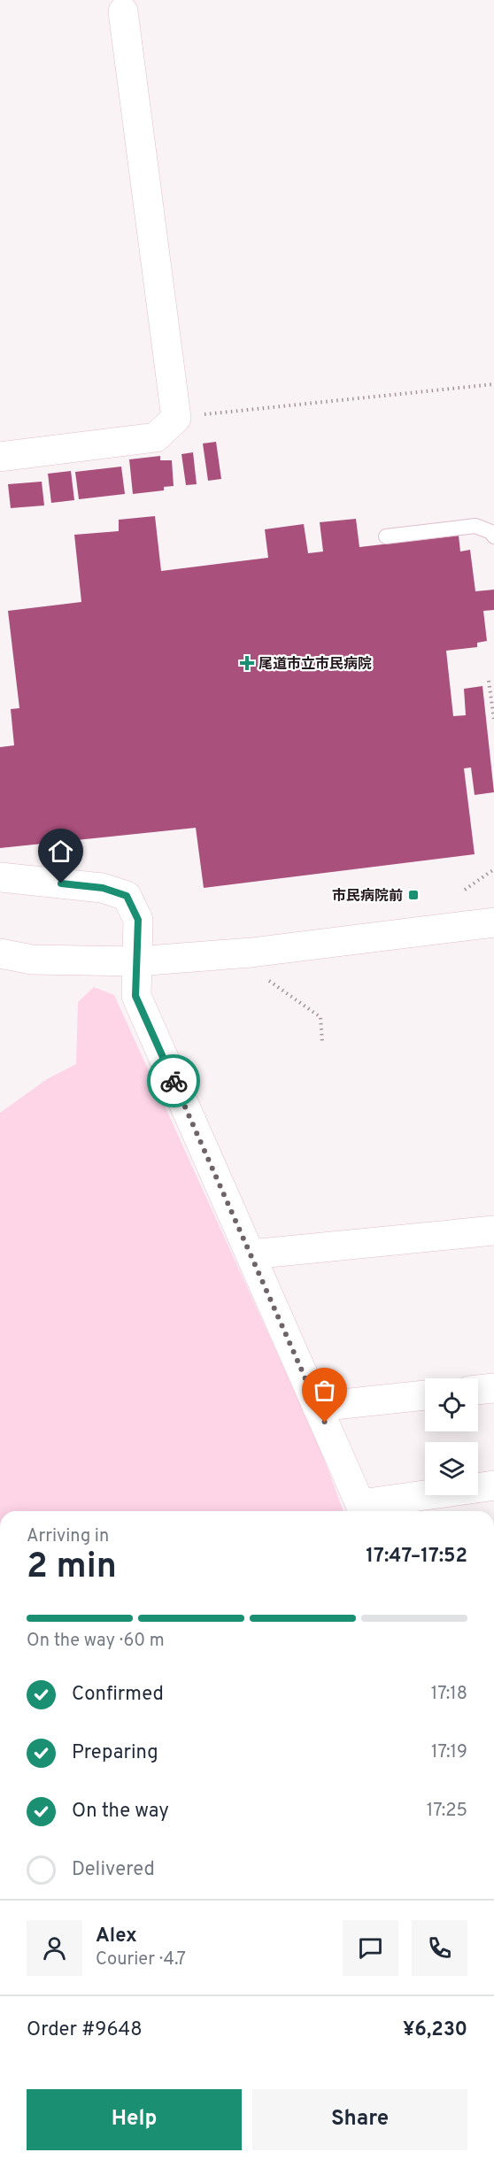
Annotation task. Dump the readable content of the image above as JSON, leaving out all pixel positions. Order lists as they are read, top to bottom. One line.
{"places":{"health":["尾道市立市民病院"],"transit":["市民病院前"]},"page":{"heading":["2 min","Arriving in","17:47–17:52"],"panel":["Alex","Courier · 4.7","Order #9648","¥6,230"],"bar":"On the way · 60 m","list":[["Confirmed","17:18"],["Preparing","17:19"],["On the way","17:25"],"Delivered"],"buttons":["Help","Share"]}}
